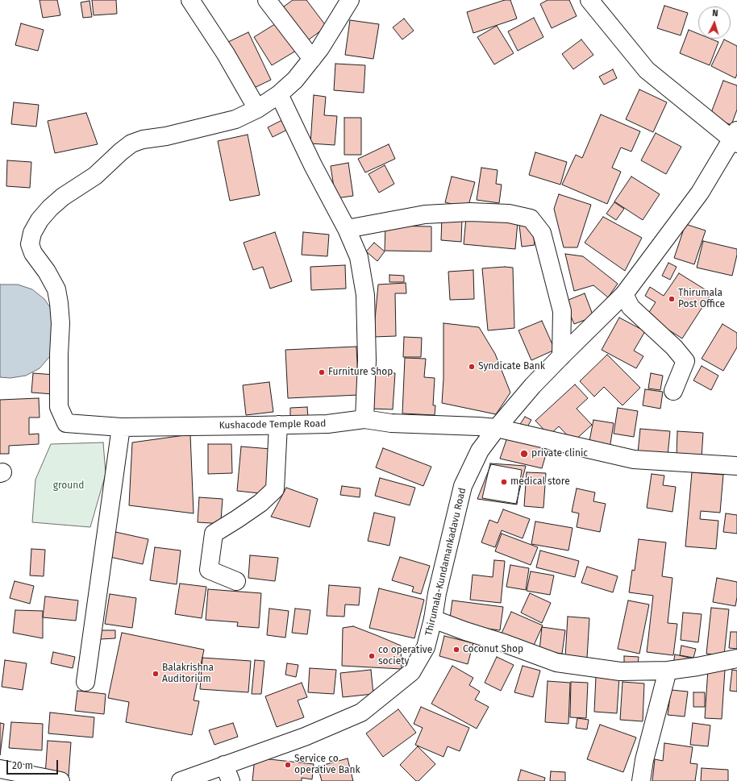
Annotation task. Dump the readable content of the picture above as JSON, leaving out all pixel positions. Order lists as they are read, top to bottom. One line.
{"streets":{"street":["Kushacode Temple Road","Thirumala-Kundamankadavu Road"]},"crossings":[["Kushacode Temple Road","Thirumala-Kundamankadavu Road"]],"parks":["ground"],"places":["Thirumala Post Office","Syndicate Bank","Furniture Shop","private clinic","medical store","Coconut Shop","co operative society","Balakrishna Auditorium","Service co operative Bank"],"scale_bar":"20 m","north":"top"}
